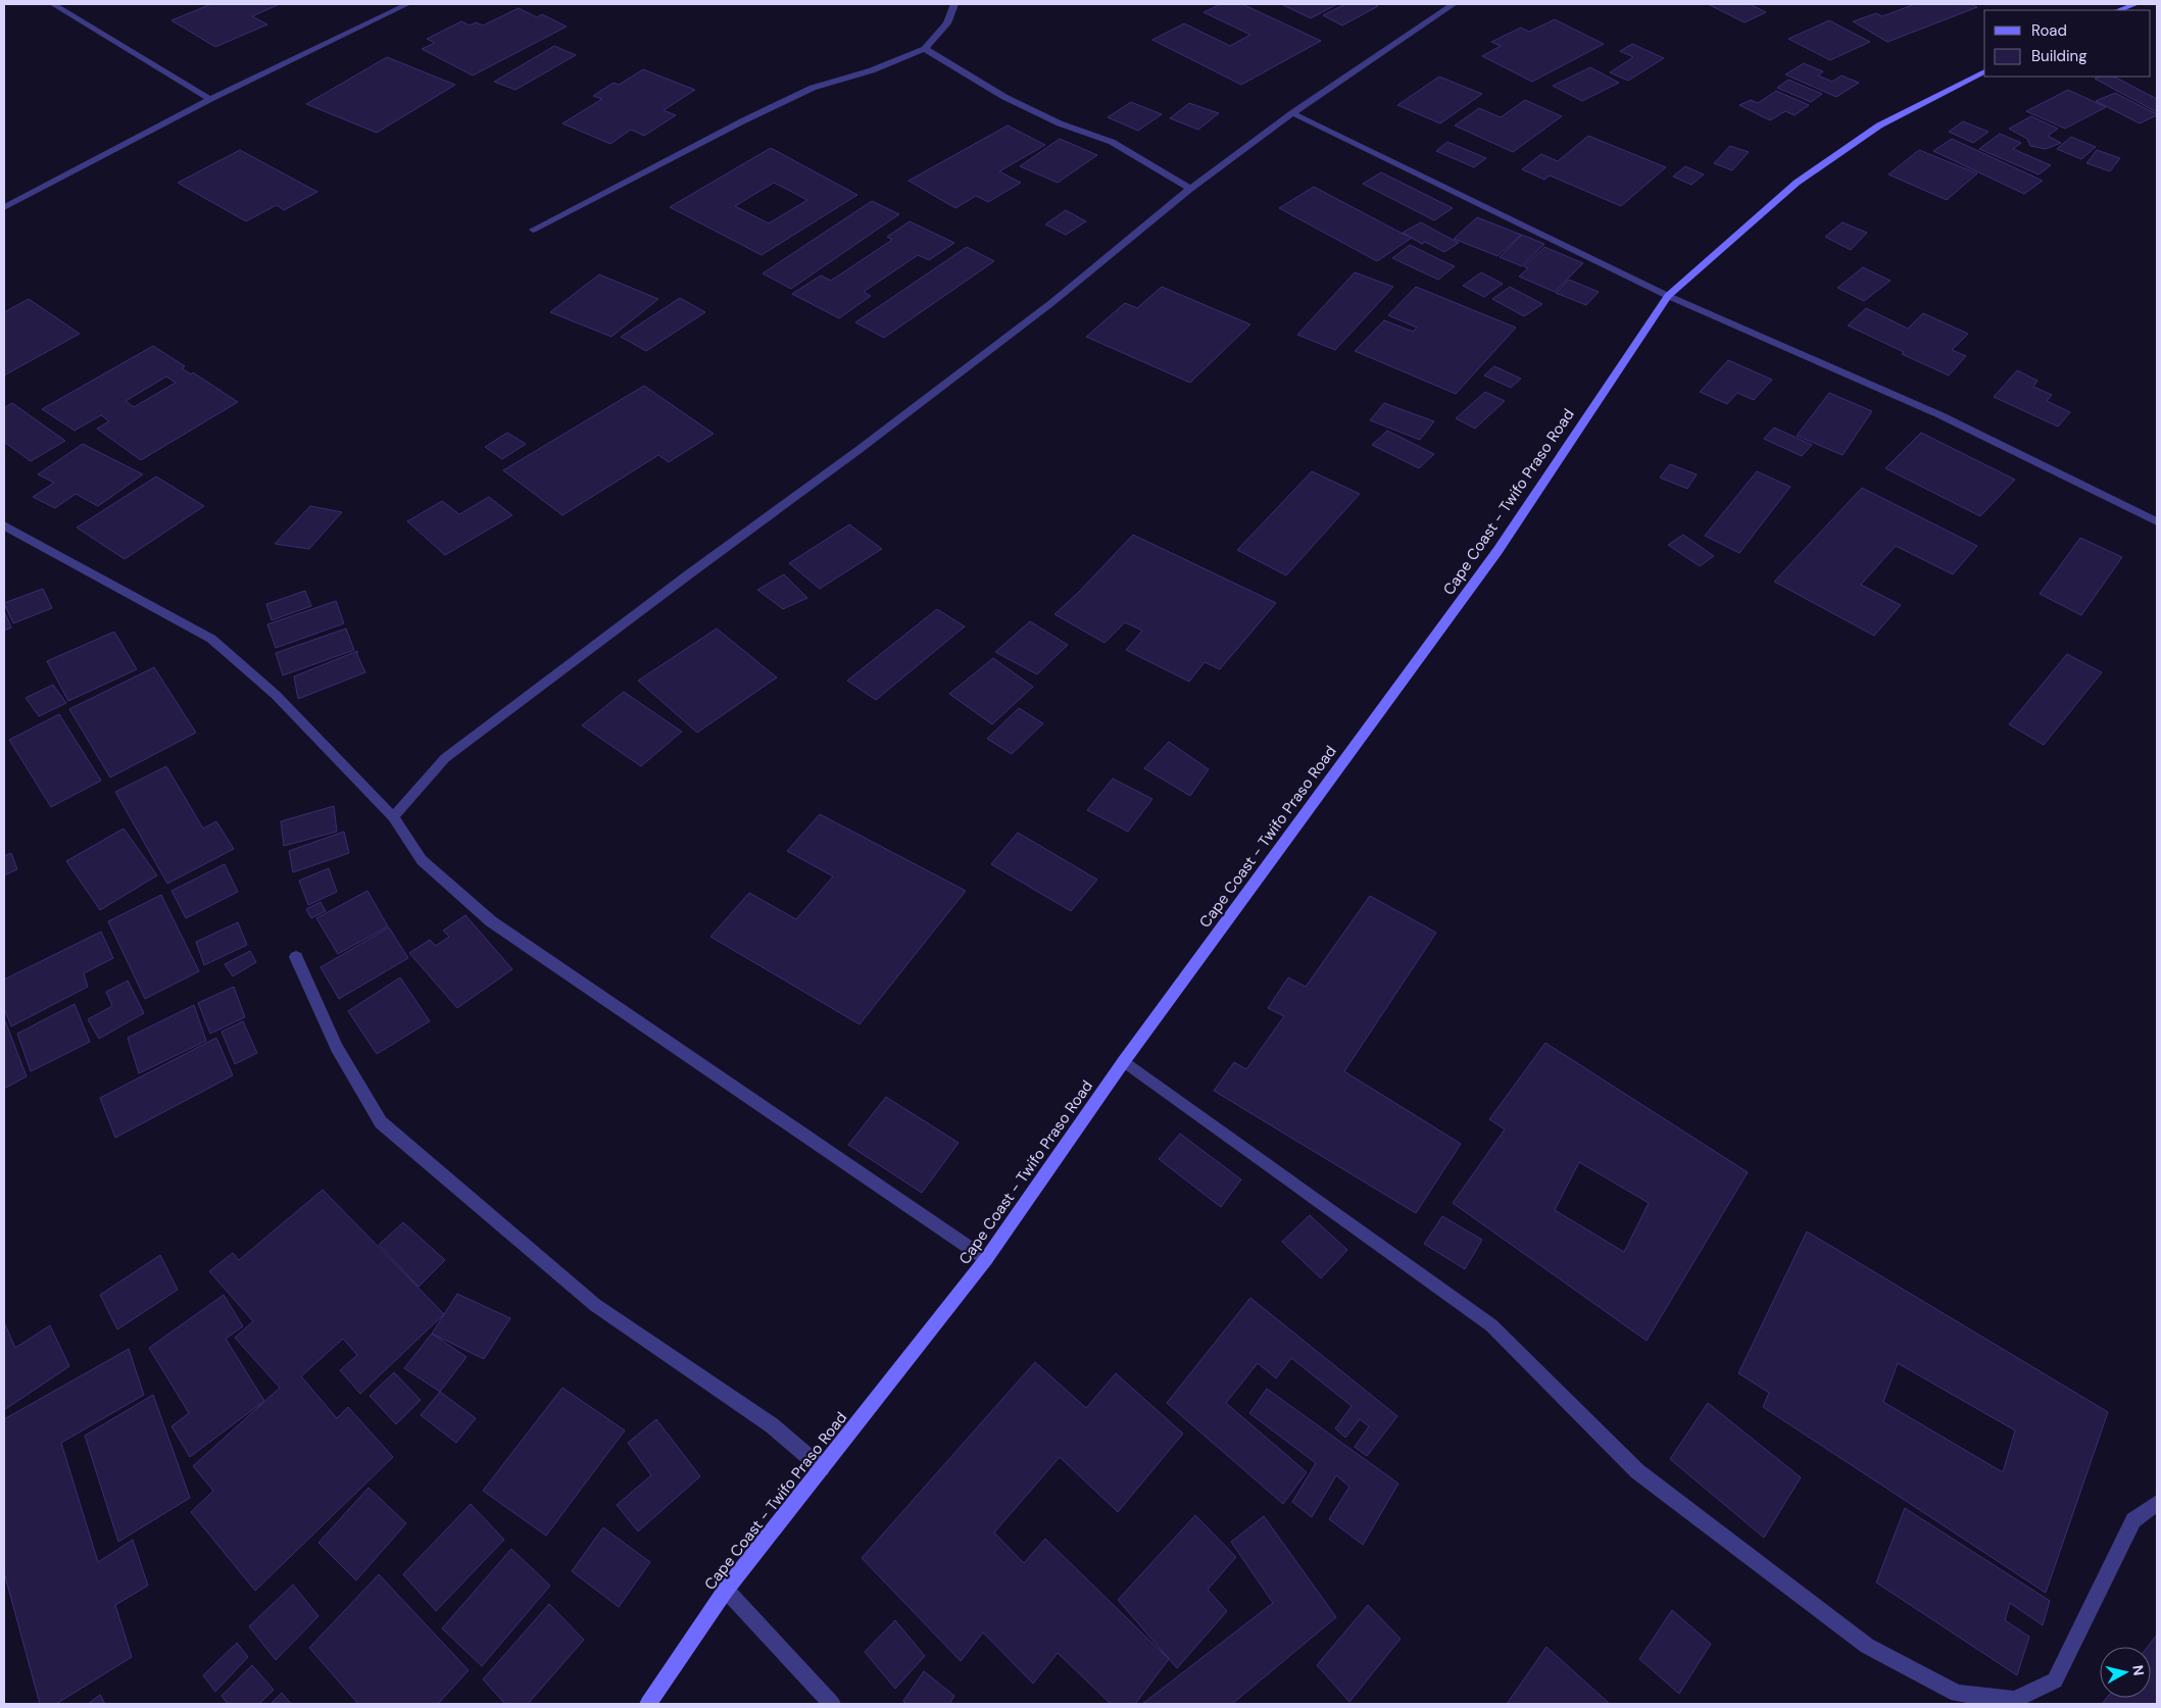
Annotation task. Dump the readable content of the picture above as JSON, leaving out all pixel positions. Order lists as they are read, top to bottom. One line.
{"streets":{"main road":["Cape Coast - Twifo Praso Road"]},"legend":["Road","Building"],"north":"right"}
